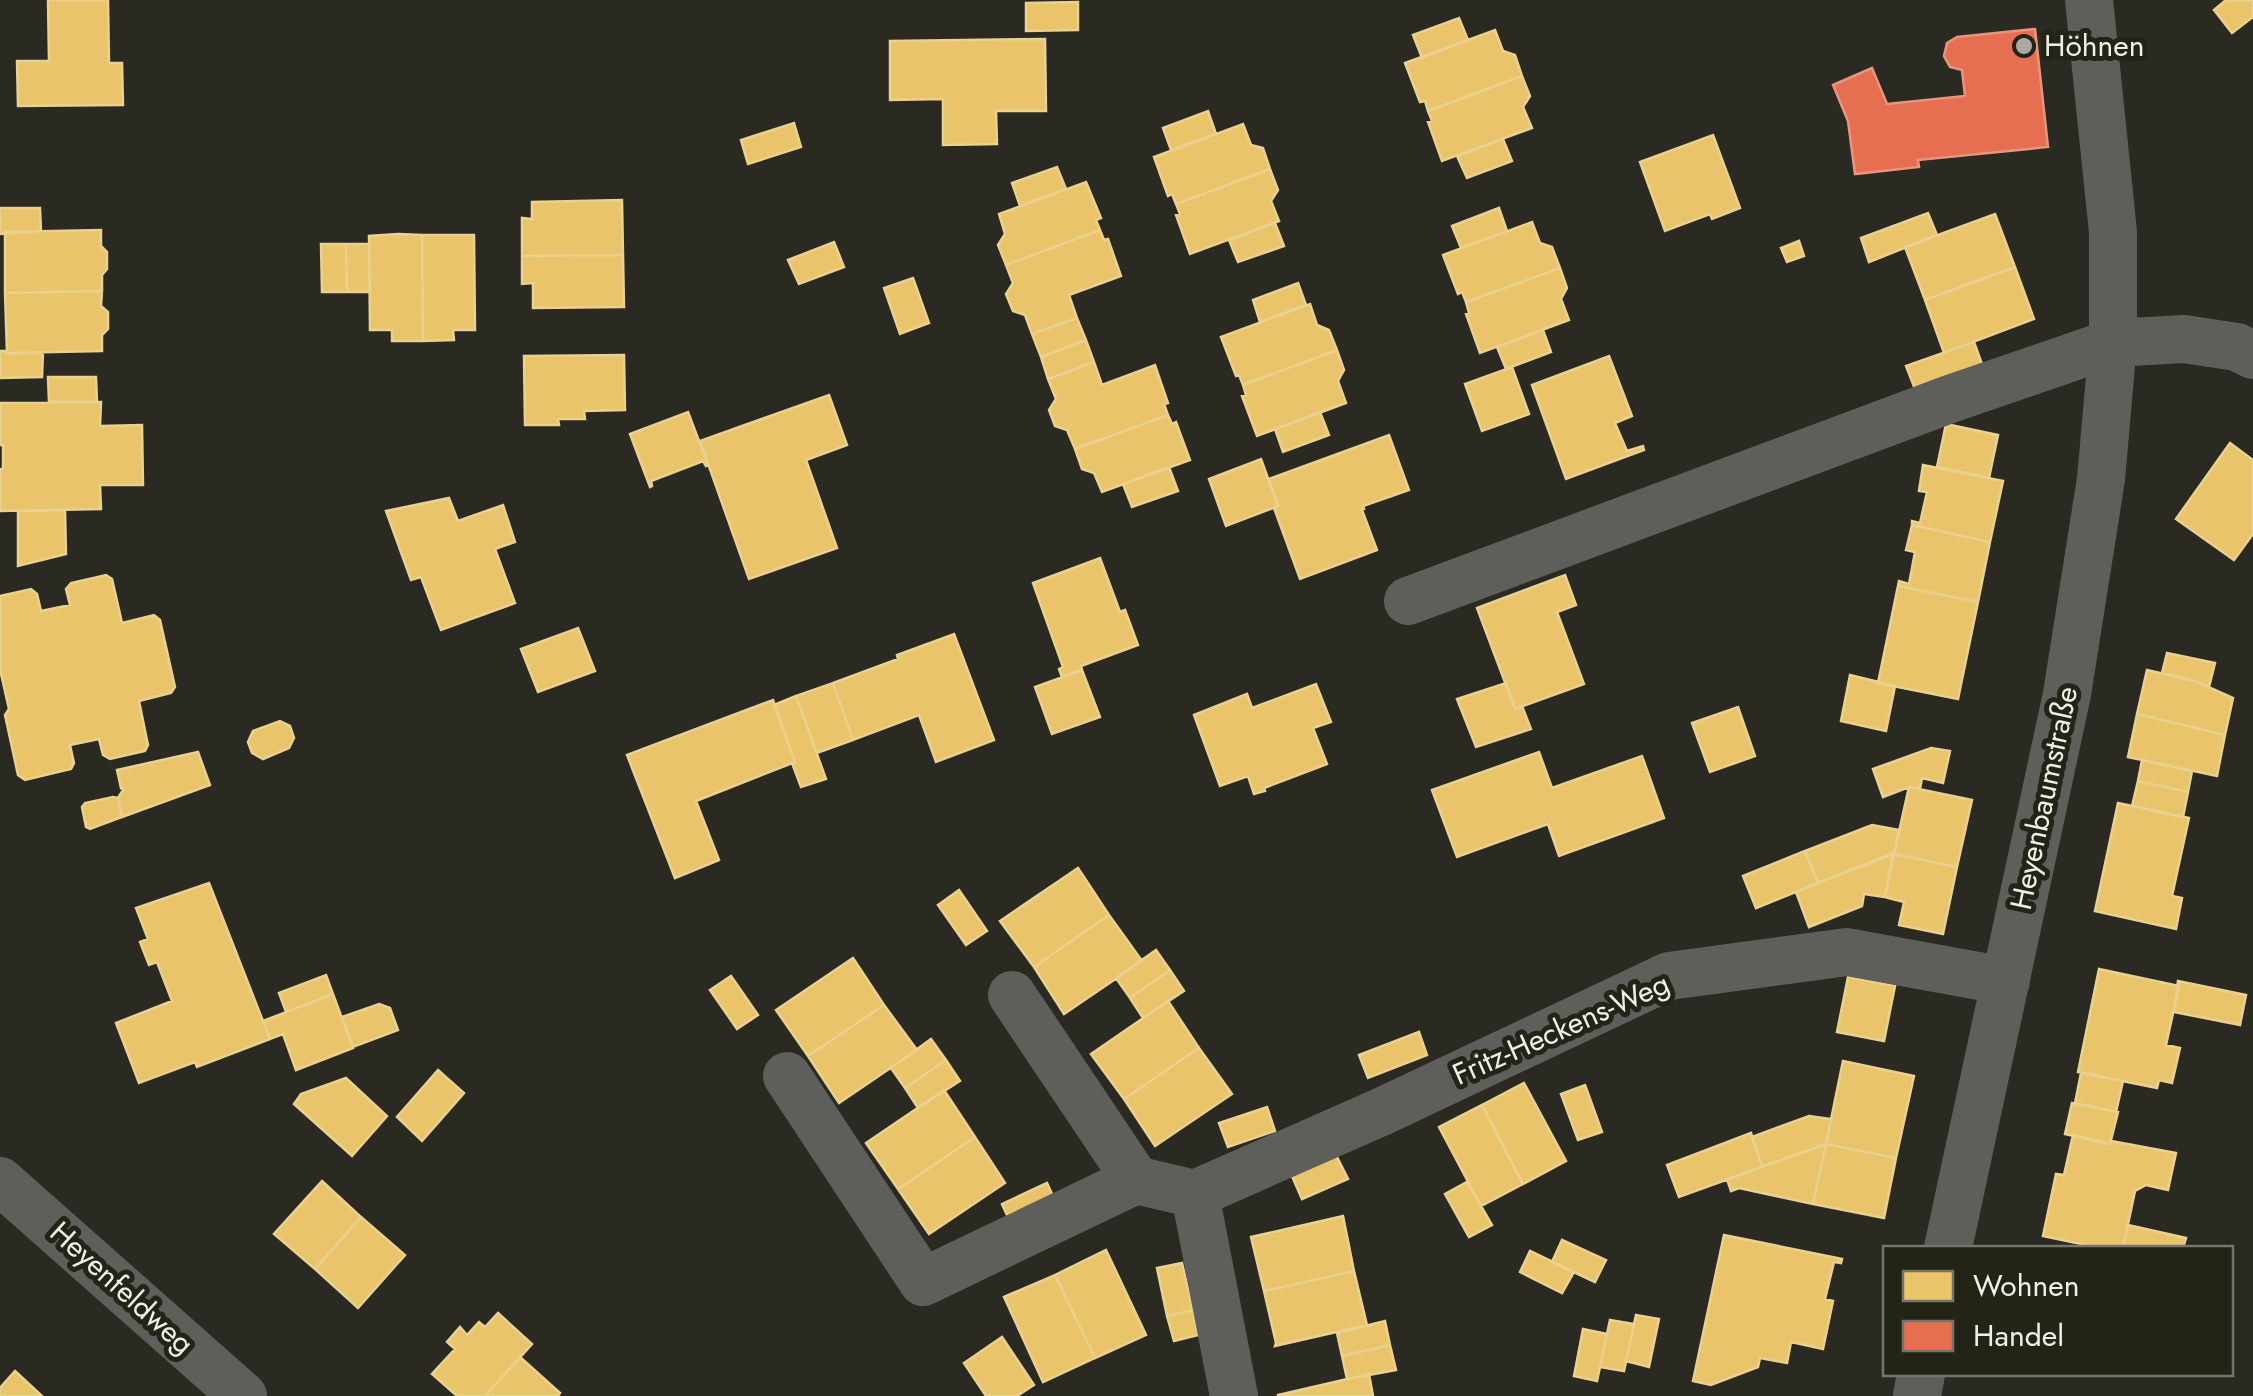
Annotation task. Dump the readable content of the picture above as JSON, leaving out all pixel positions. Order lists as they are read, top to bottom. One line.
{"streets":{"street":["Heyenbaumstraße","Fritz-Heckens-Weg","Heyenfeldweg"]},"crossings":[["Heyenbaumstraße","Fritz-Heckens-Weg"]],"places":["Höhnen"],"legend":["Wohnen","Handel"]}
